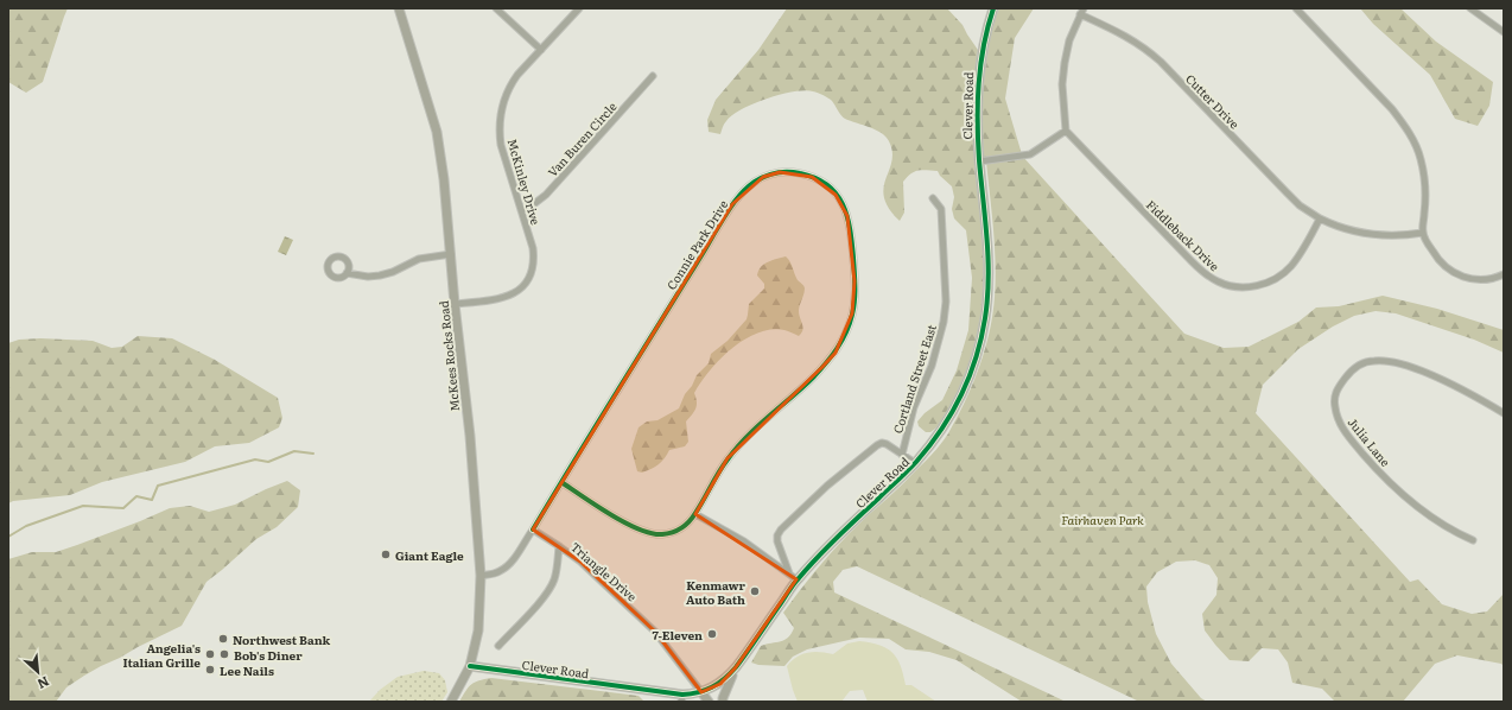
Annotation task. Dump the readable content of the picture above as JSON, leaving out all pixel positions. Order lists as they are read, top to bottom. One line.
{"streets":{"street":["Cutter Drive","Clever Road","Van Buren Circle","McKinley Drive","Fiddleback Drive","Connie Park Drive","McKees Rocks Road","Cortland Street East","Julia Lane","Triangle Drive"]},"crossings":[["Cutter Drive","Fiddleback Drive"],["Clever Road","McKees Rocks Road"],["Clever Road","Triangle Drive"],["Van Buren Circle","McKinley Drive"],["McKinley Drive","McKees Rocks Road"],["Connie Park Drive","Triangle Drive"]],"parks":["Fairhaven Park"],"places":["Giant Eagle","Kenmawr Auto Bath","7-Eleven","Northwest Bank","Angelia's Italian Grille","Bob's Diner","Lee Nails"],"north":"bottom right"}
